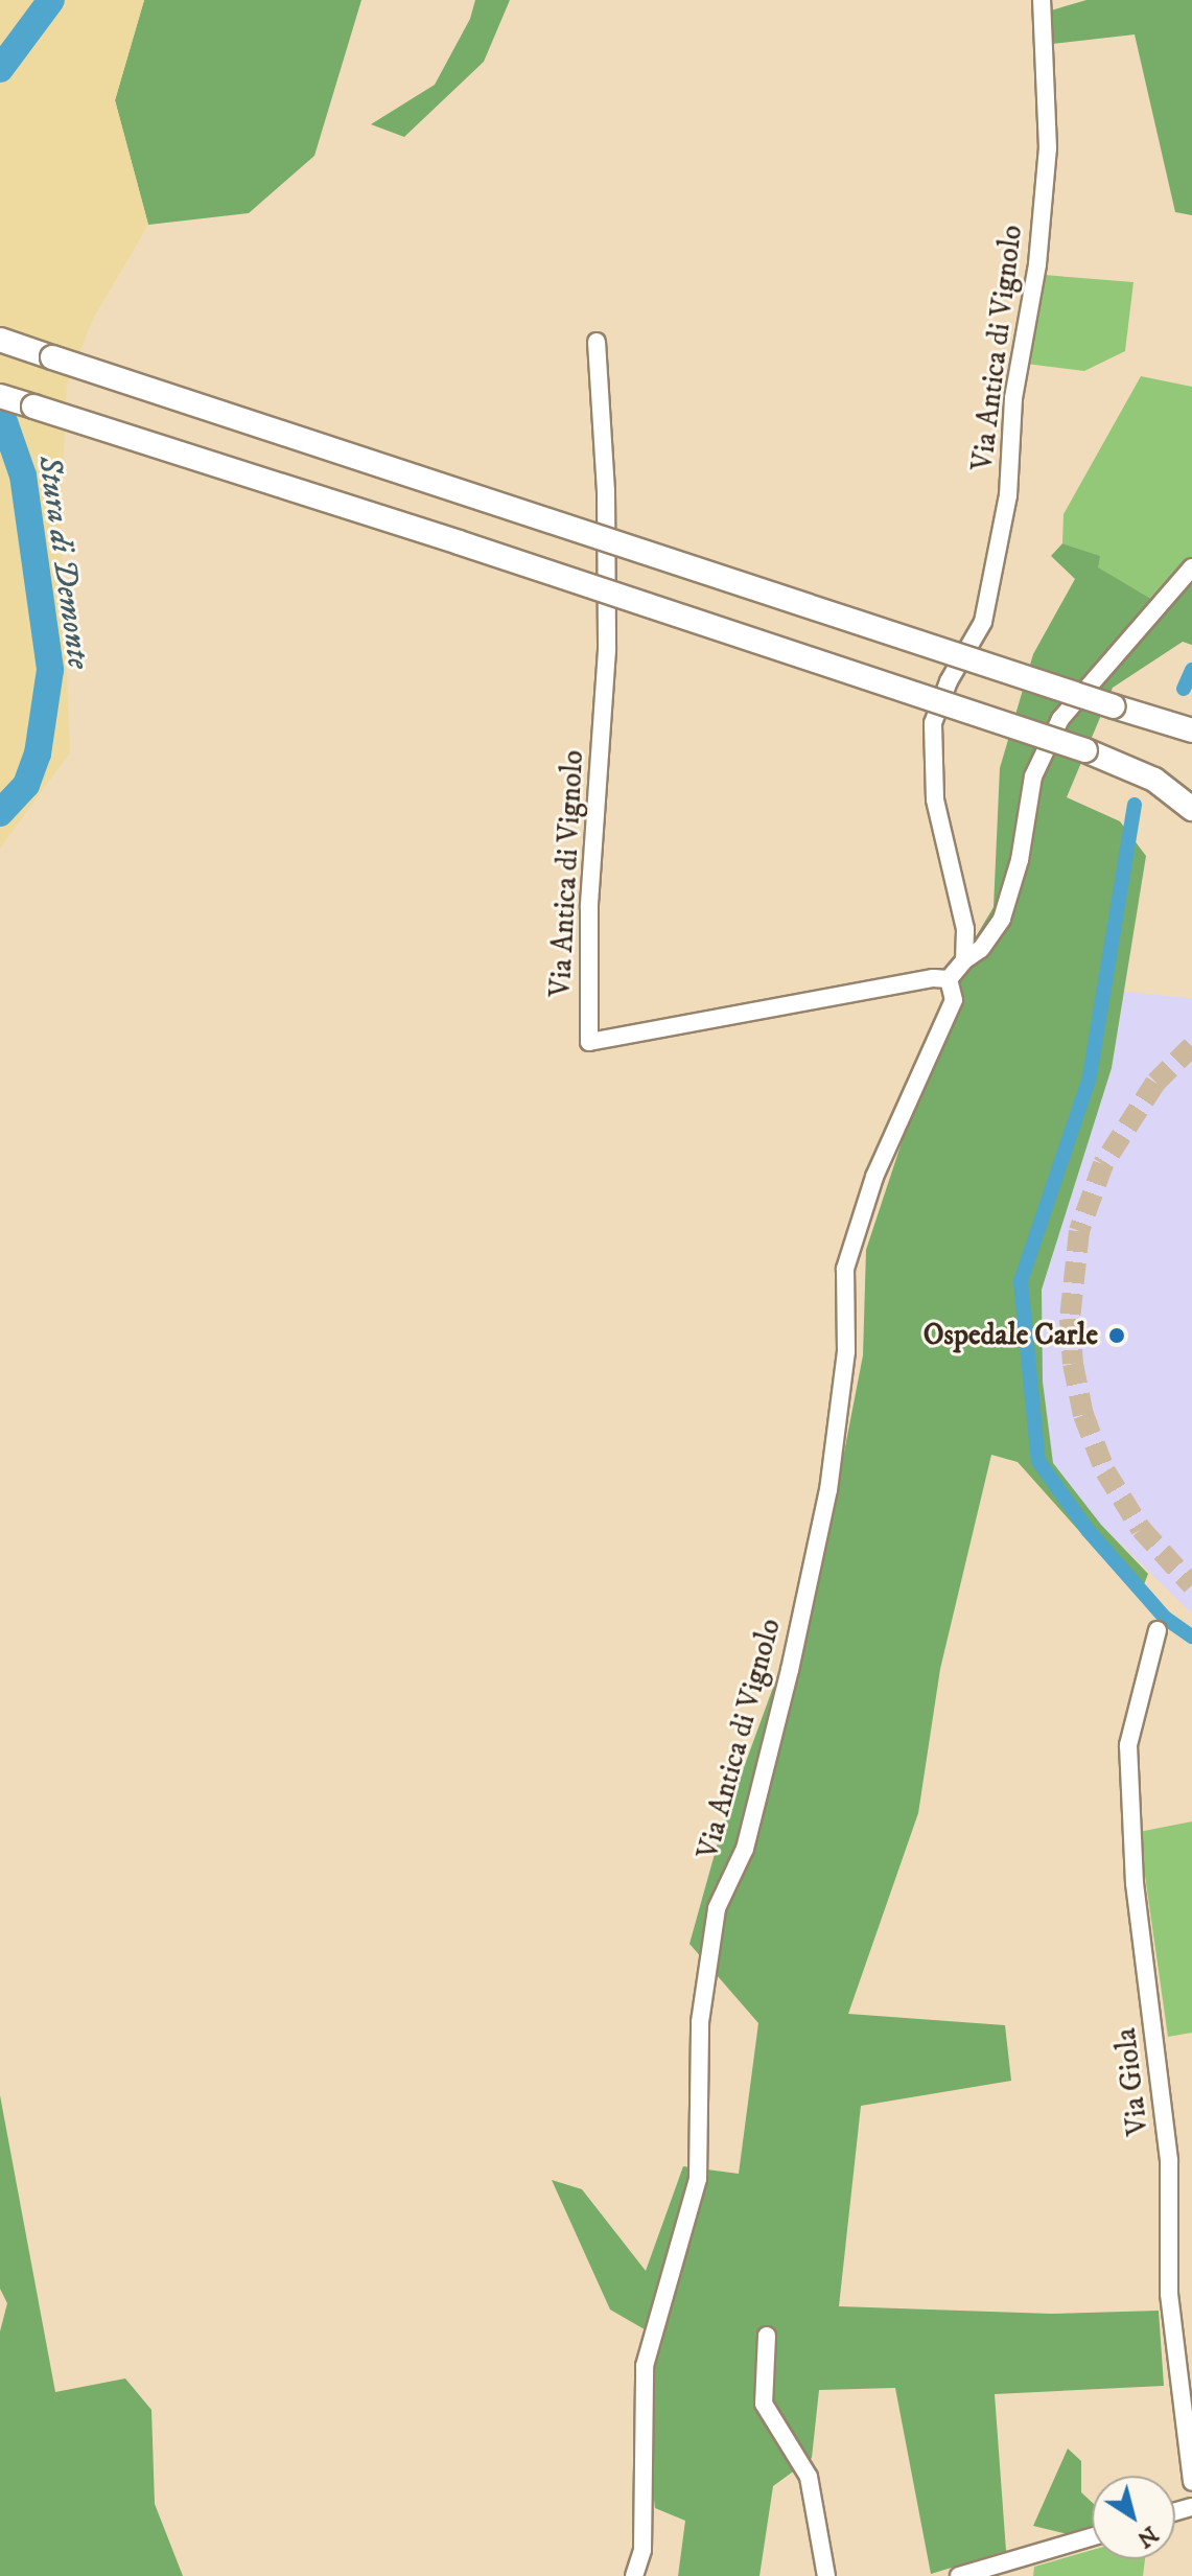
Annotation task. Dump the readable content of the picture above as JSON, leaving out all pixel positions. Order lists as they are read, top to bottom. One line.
{"streets":{"street":["Via Antica di Vignolo","Via Giola"]},"water":["Stura di Demonte"],"places":["Ospedale Carle"],"north":"bottom right"}
